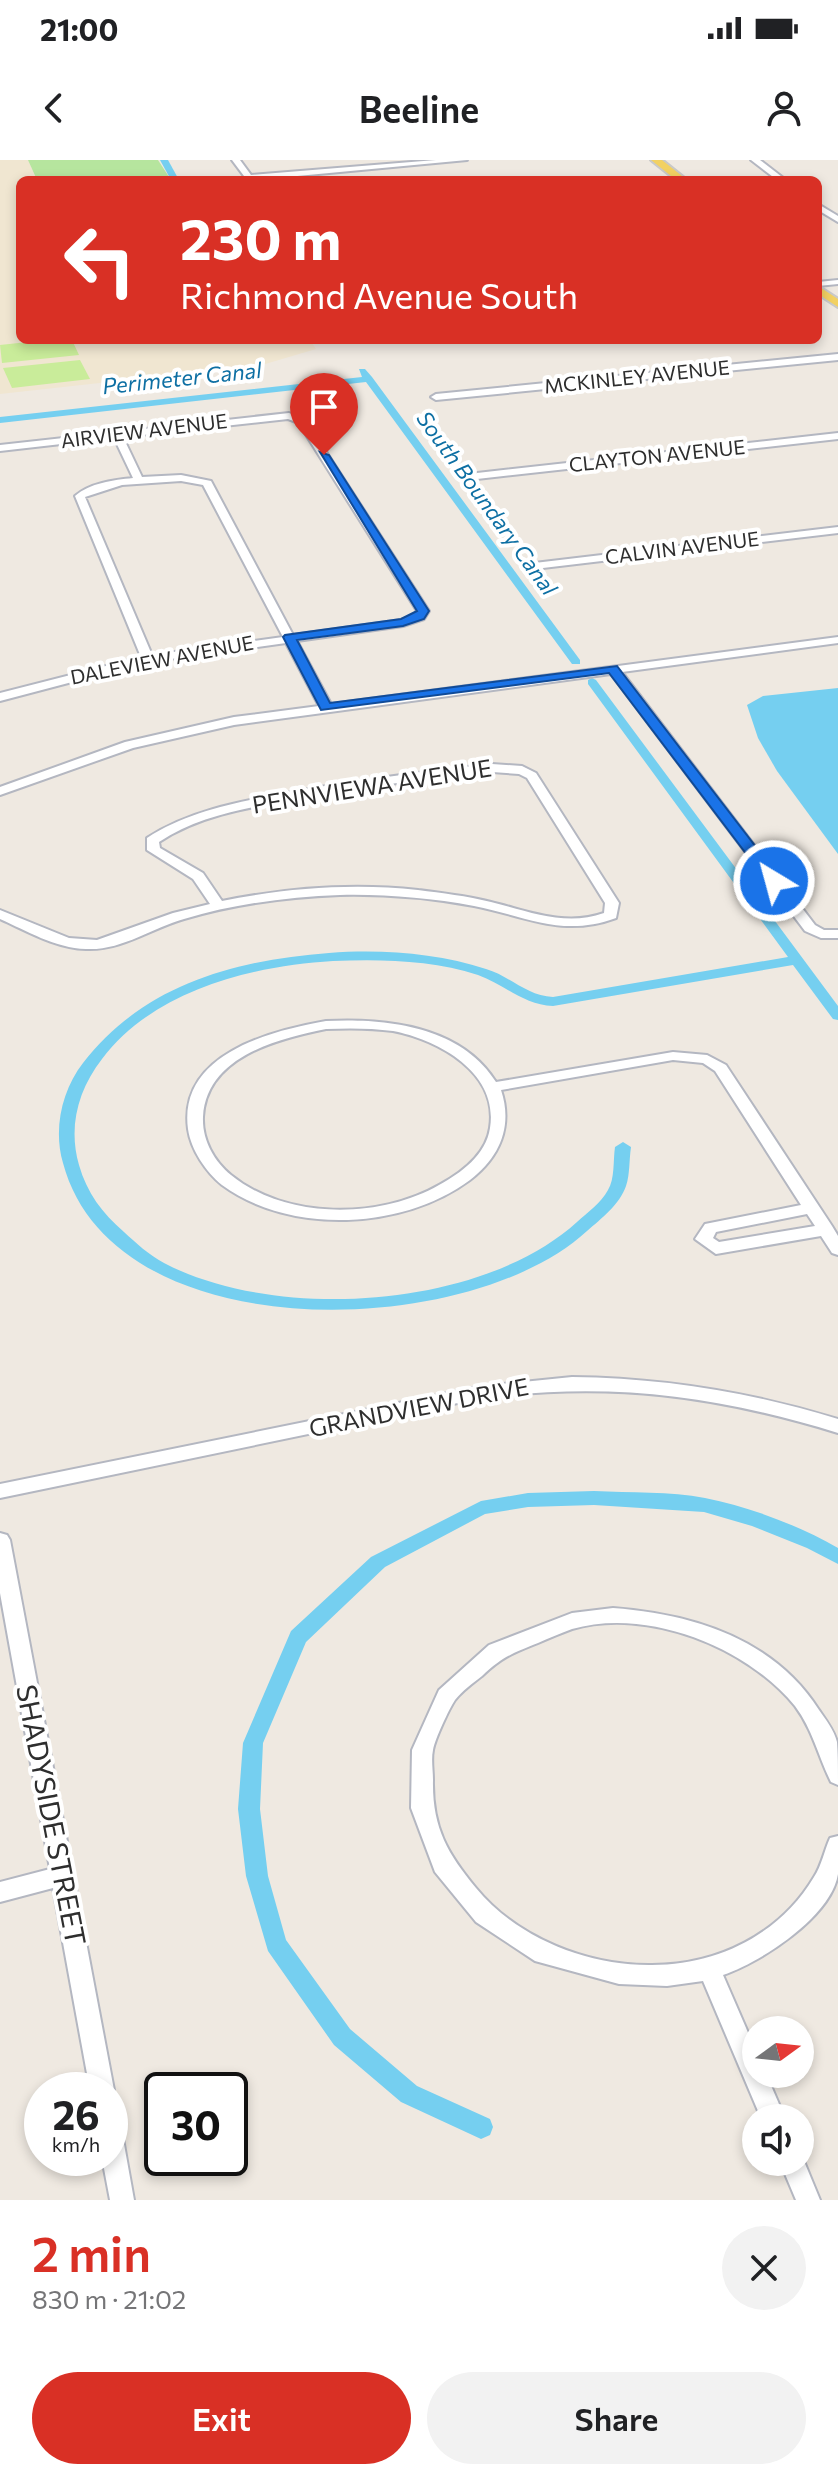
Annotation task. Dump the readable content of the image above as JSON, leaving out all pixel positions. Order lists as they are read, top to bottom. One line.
{"streets":{"street":["MCKINLEY AVENUE","AIRVIEW AVENUE","CLAYTON AVENUE","CALVIN AVENUE","DALEVIEW AVENUE","PENNVIEWA AVENUE","GRANDVIEW DRIVE","SHADYSIDE STREET"]},"crossings":[["AIRVIEW AVENUE","DALEVIEW AVENUE"]],"water":["Perimeter Canal","South Boundary Canal"],"north":"right","page":{"status":"21:00","header":"Beeline","turn":["230 m","Richmond Avenue South"],"speed":"26 km/h","limit":"30","heading":["2 min","830 m · 21:02"],"buttons":["Exit","Share"]}}
